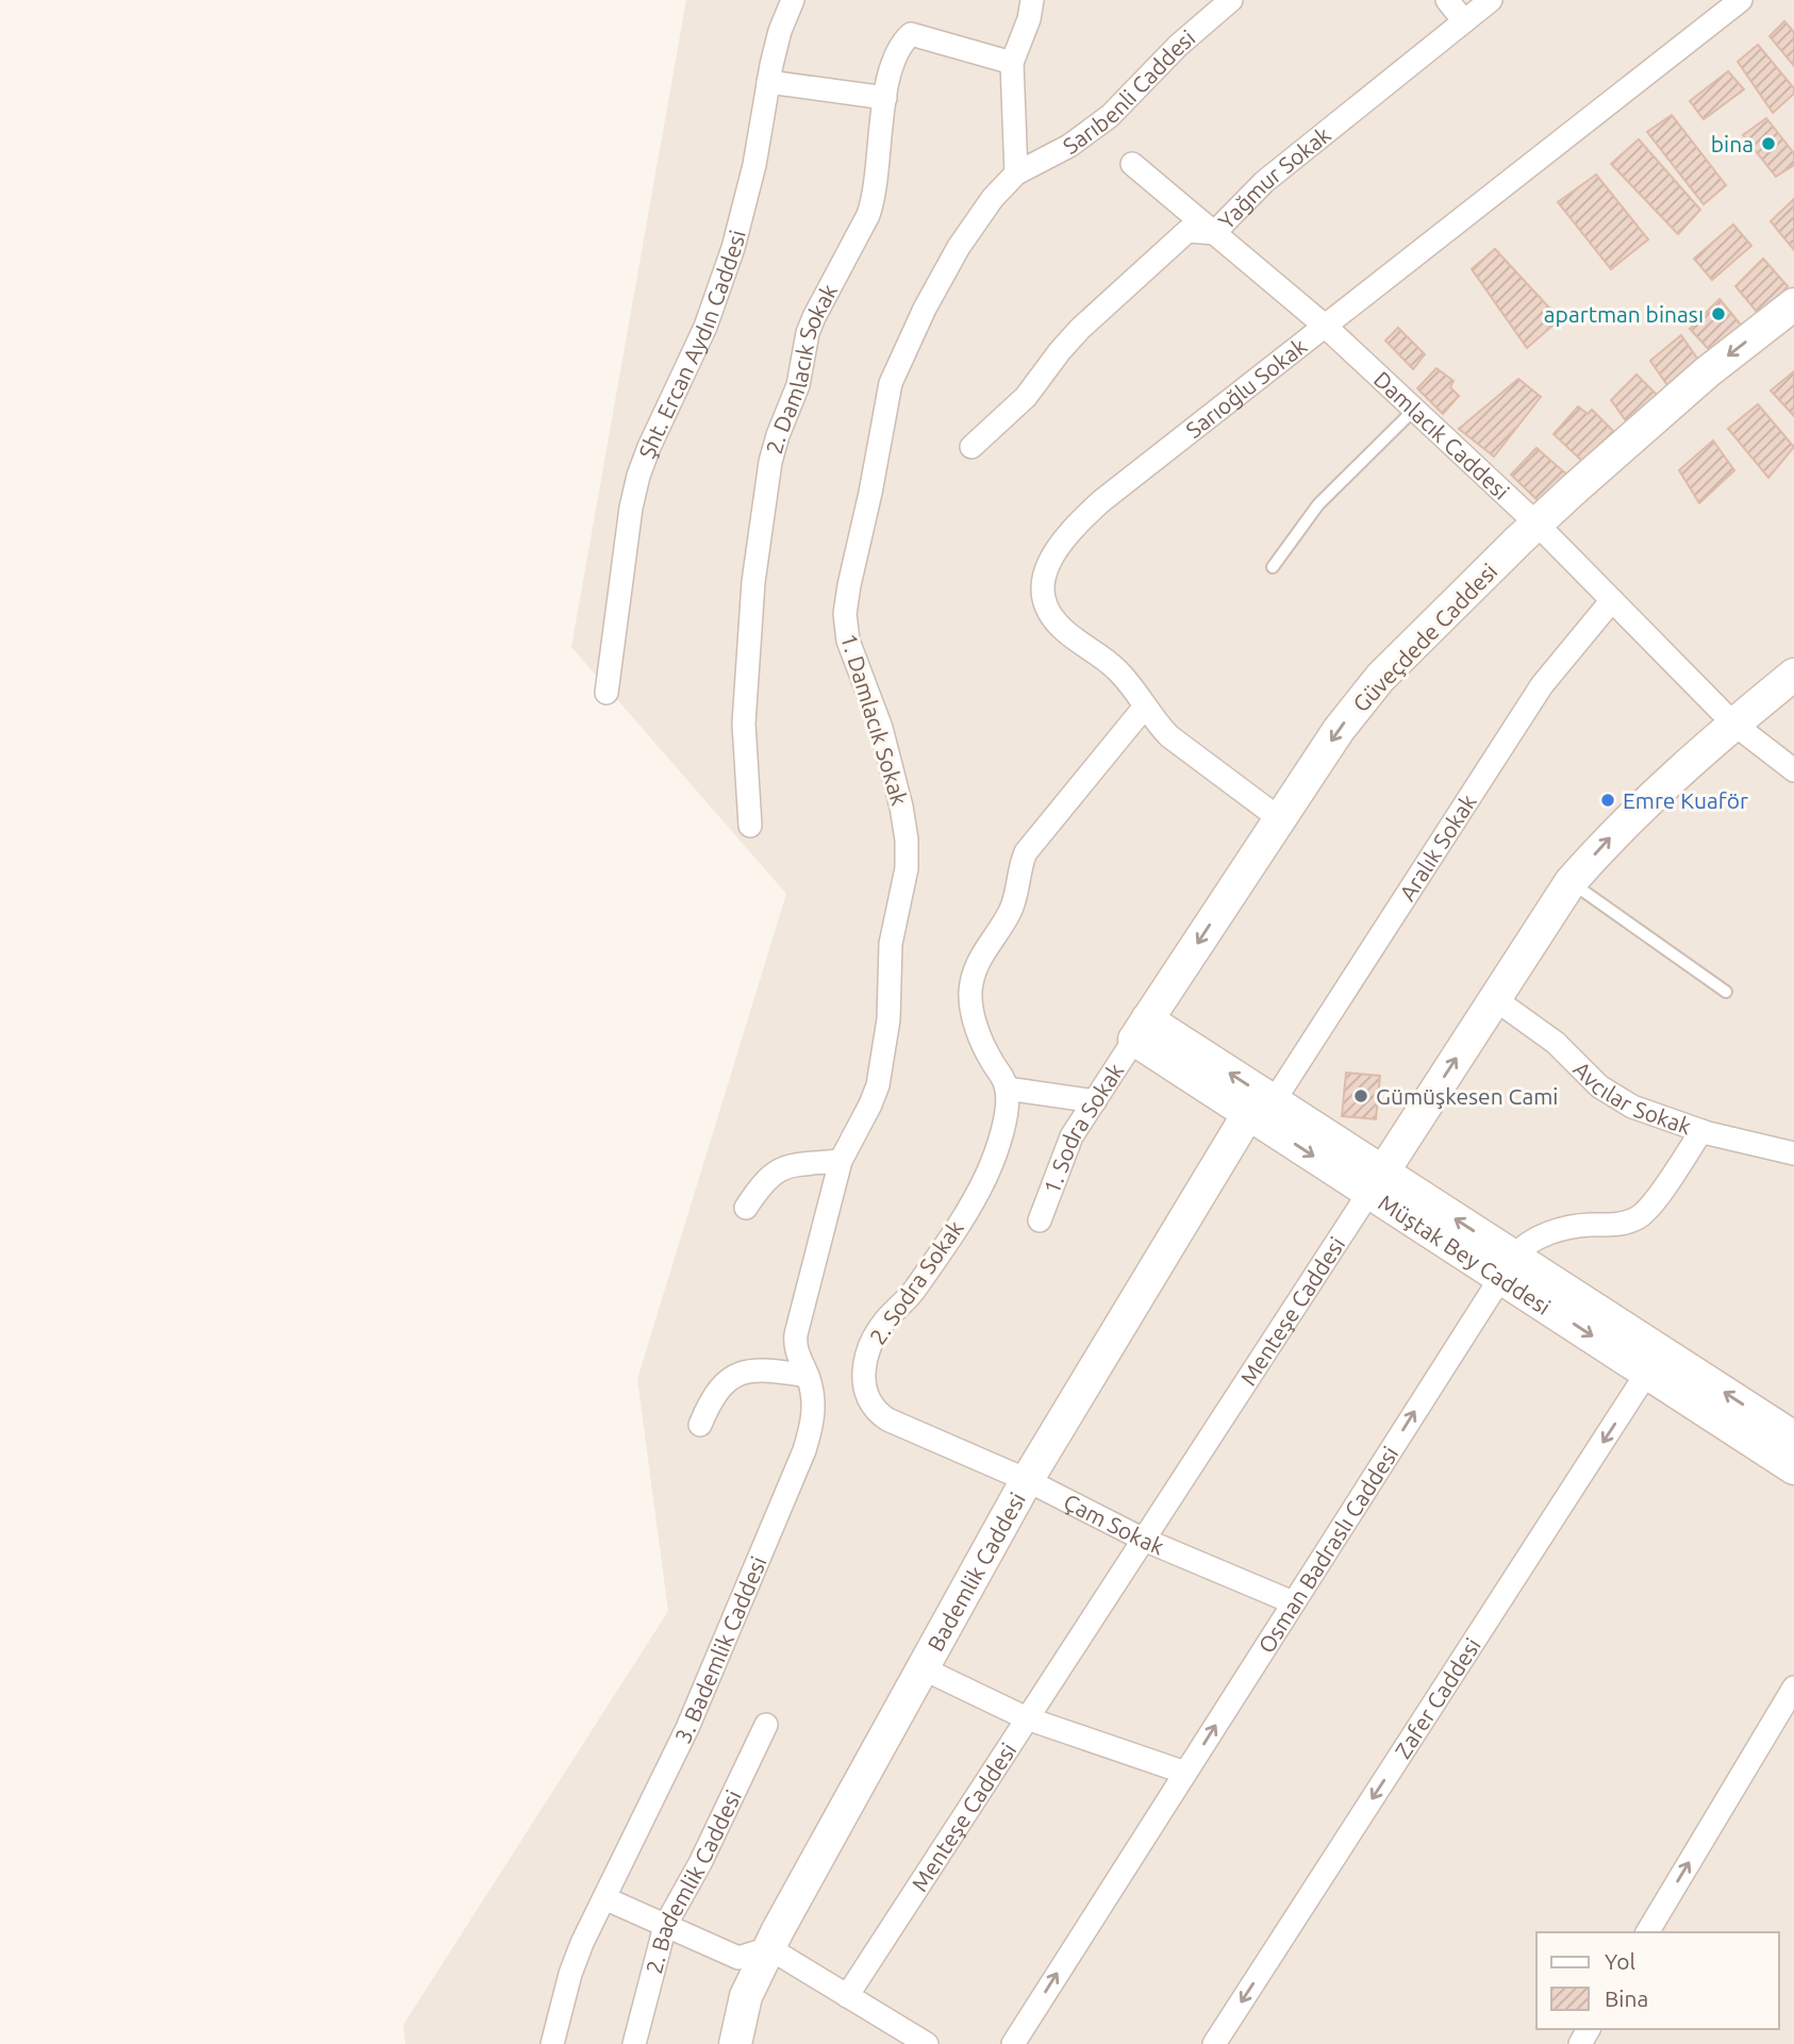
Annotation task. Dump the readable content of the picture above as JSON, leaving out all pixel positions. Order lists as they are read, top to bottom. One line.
{"streets":{"street":["Sarıbenli Caddesi","Yağmur Sokak","Şht. Ercan Aydın Caddesi","2. Damlacık Sokak","Sarıoğlu Sokak","Damlacık Caddesi","Güveçdede Caddesi","1. Damlacık Sokak","Aralık Sokak","Avcılar Sokak","1. Sodra Sokak","Müştak Bey Caddesi","2. Sodra Sokak","Menteşe Caddesi","Çam Sokak","Osman Badraslı Caddesi","Bademlik Caddesi","3. Bademlik Caddesi","Zafer Caddesi","2. Bademlik Caddesi"]},"crossings":[["Sarıbenli Caddesi","1. Damlacık Sokak"],["Yağmur Sokak","Damlacık Caddesi"],["Sarıoğlu Sokak","Damlacık Caddesi"],["Sarıoğlu Sokak","Güveçdede Caddesi"],["Damlacık Caddesi","Güveçdede Caddesi"],["Damlacık Caddesi","Aralık Sokak"],["Damlacık Caddesi","Menteşe Caddesi"],["Güveçdede Caddesi","1. Sodra Sokak"],["Güveçdede Caddesi","Müştak Bey Caddesi"],["1. Damlacık Sokak","3. Bademlik Caddesi"],["Aralık Sokak","Müştak Bey Caddesi"],["Aralık Sokak","Bademlik Caddesi"],["Avcılar Sokak","Menteşe Caddesi"],["Avcılar Sokak","Osman Badraslı Caddesi"],["1. Sodra Sokak","Müştak Bey Caddesi"],["Müştak Bey Caddesi","Menteşe Caddesi"],["Müştak Bey Caddesi","Osman Badraslı Caddesi"],["Müştak Bey Caddesi","Bademlik Caddesi"],["Müştak Bey Caddesi","Zafer Caddesi"],["2. Sodra Sokak","Çam Sokak"],["Menteşe Caddesi","Çam Sokak"],["Çam Sokak","Osman Badraslı Caddesi"],["Çam Sokak","Bademlik Caddesi"]],"one_way":["Güveçdede Caddesi","Osman Badraslı Caddesi","Zafer Caddesi"],"places":["bina","apartman binası","Emre Kuaför","Gümüşkesen Cami"],"legend":["Yol","Bina"]}
